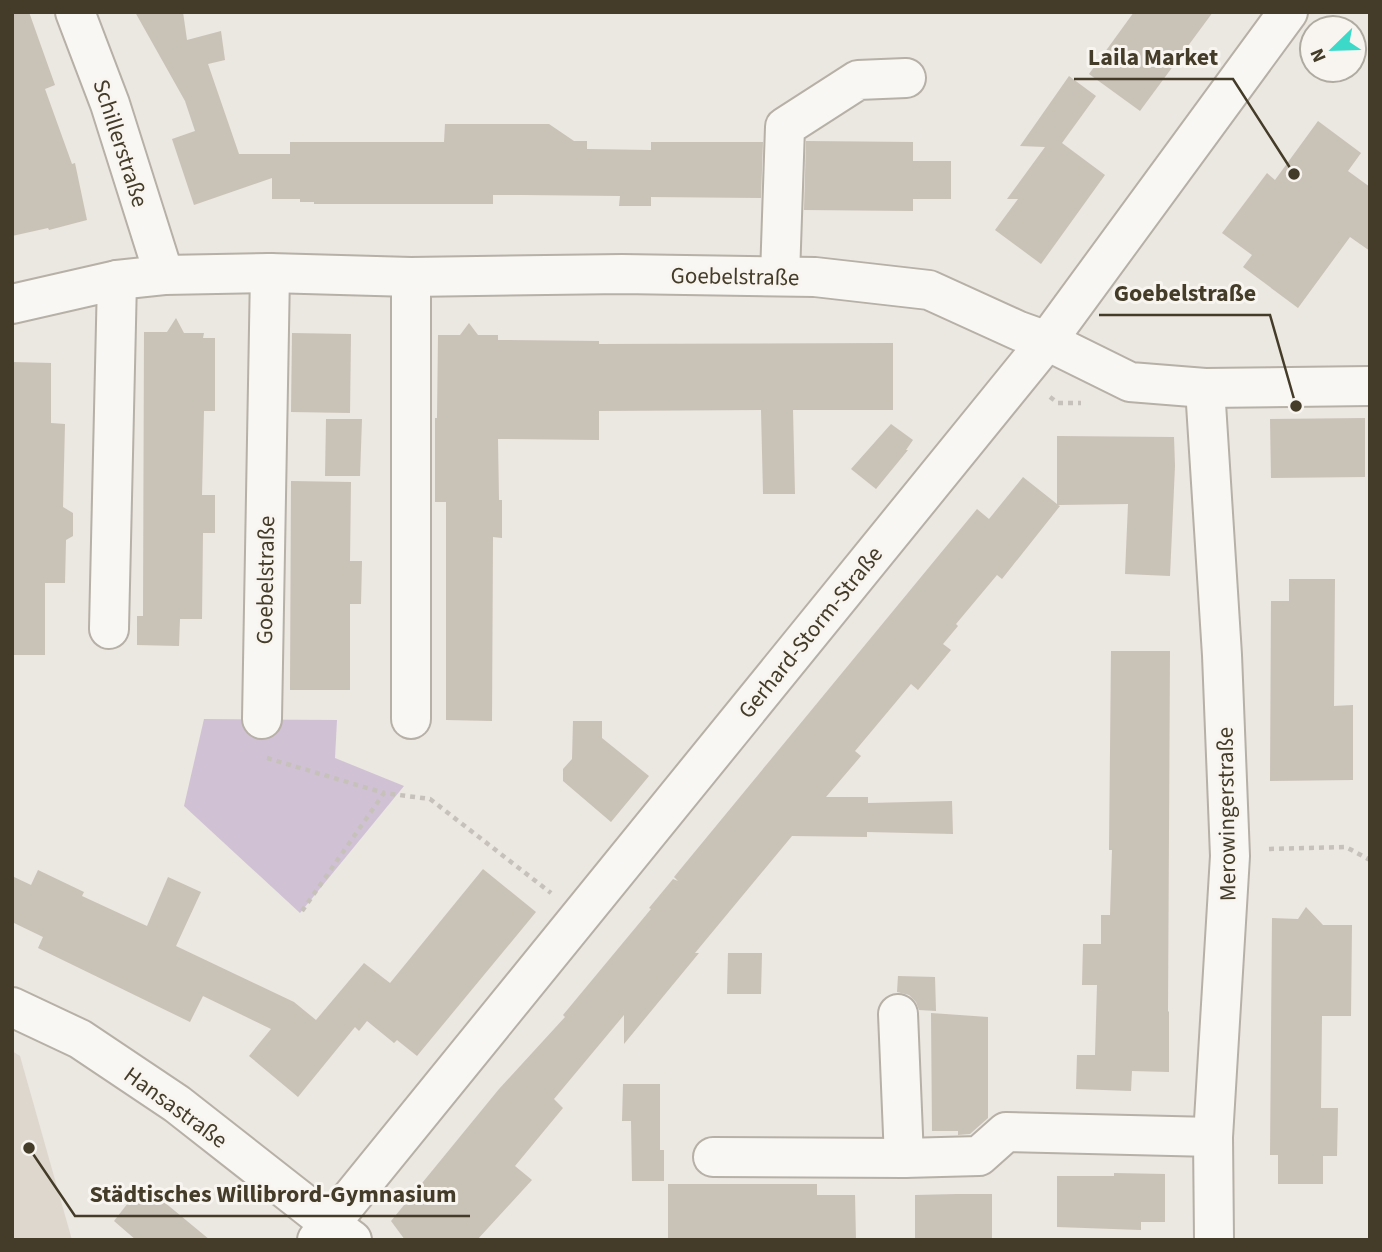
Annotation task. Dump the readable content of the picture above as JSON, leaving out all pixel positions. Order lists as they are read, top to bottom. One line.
{"streets":{"street":["Schillerstraße","Goebelstraße","Gerhard-Storm-Straße","Merowingerstraße","Hansastraße"]},"crossings":[["Schillerstraße","Goebelstraße"],["Goebelstraße","Gerhard-Storm-Straße"],["Goebelstraße","Merowingerstraße"],["Gerhard-Storm-Straße","Hansastraße"]],"places":["Laila Market","Goebelstraße","Städtisches Willibrord-Gymnasium"],"north":"bottom left"}
